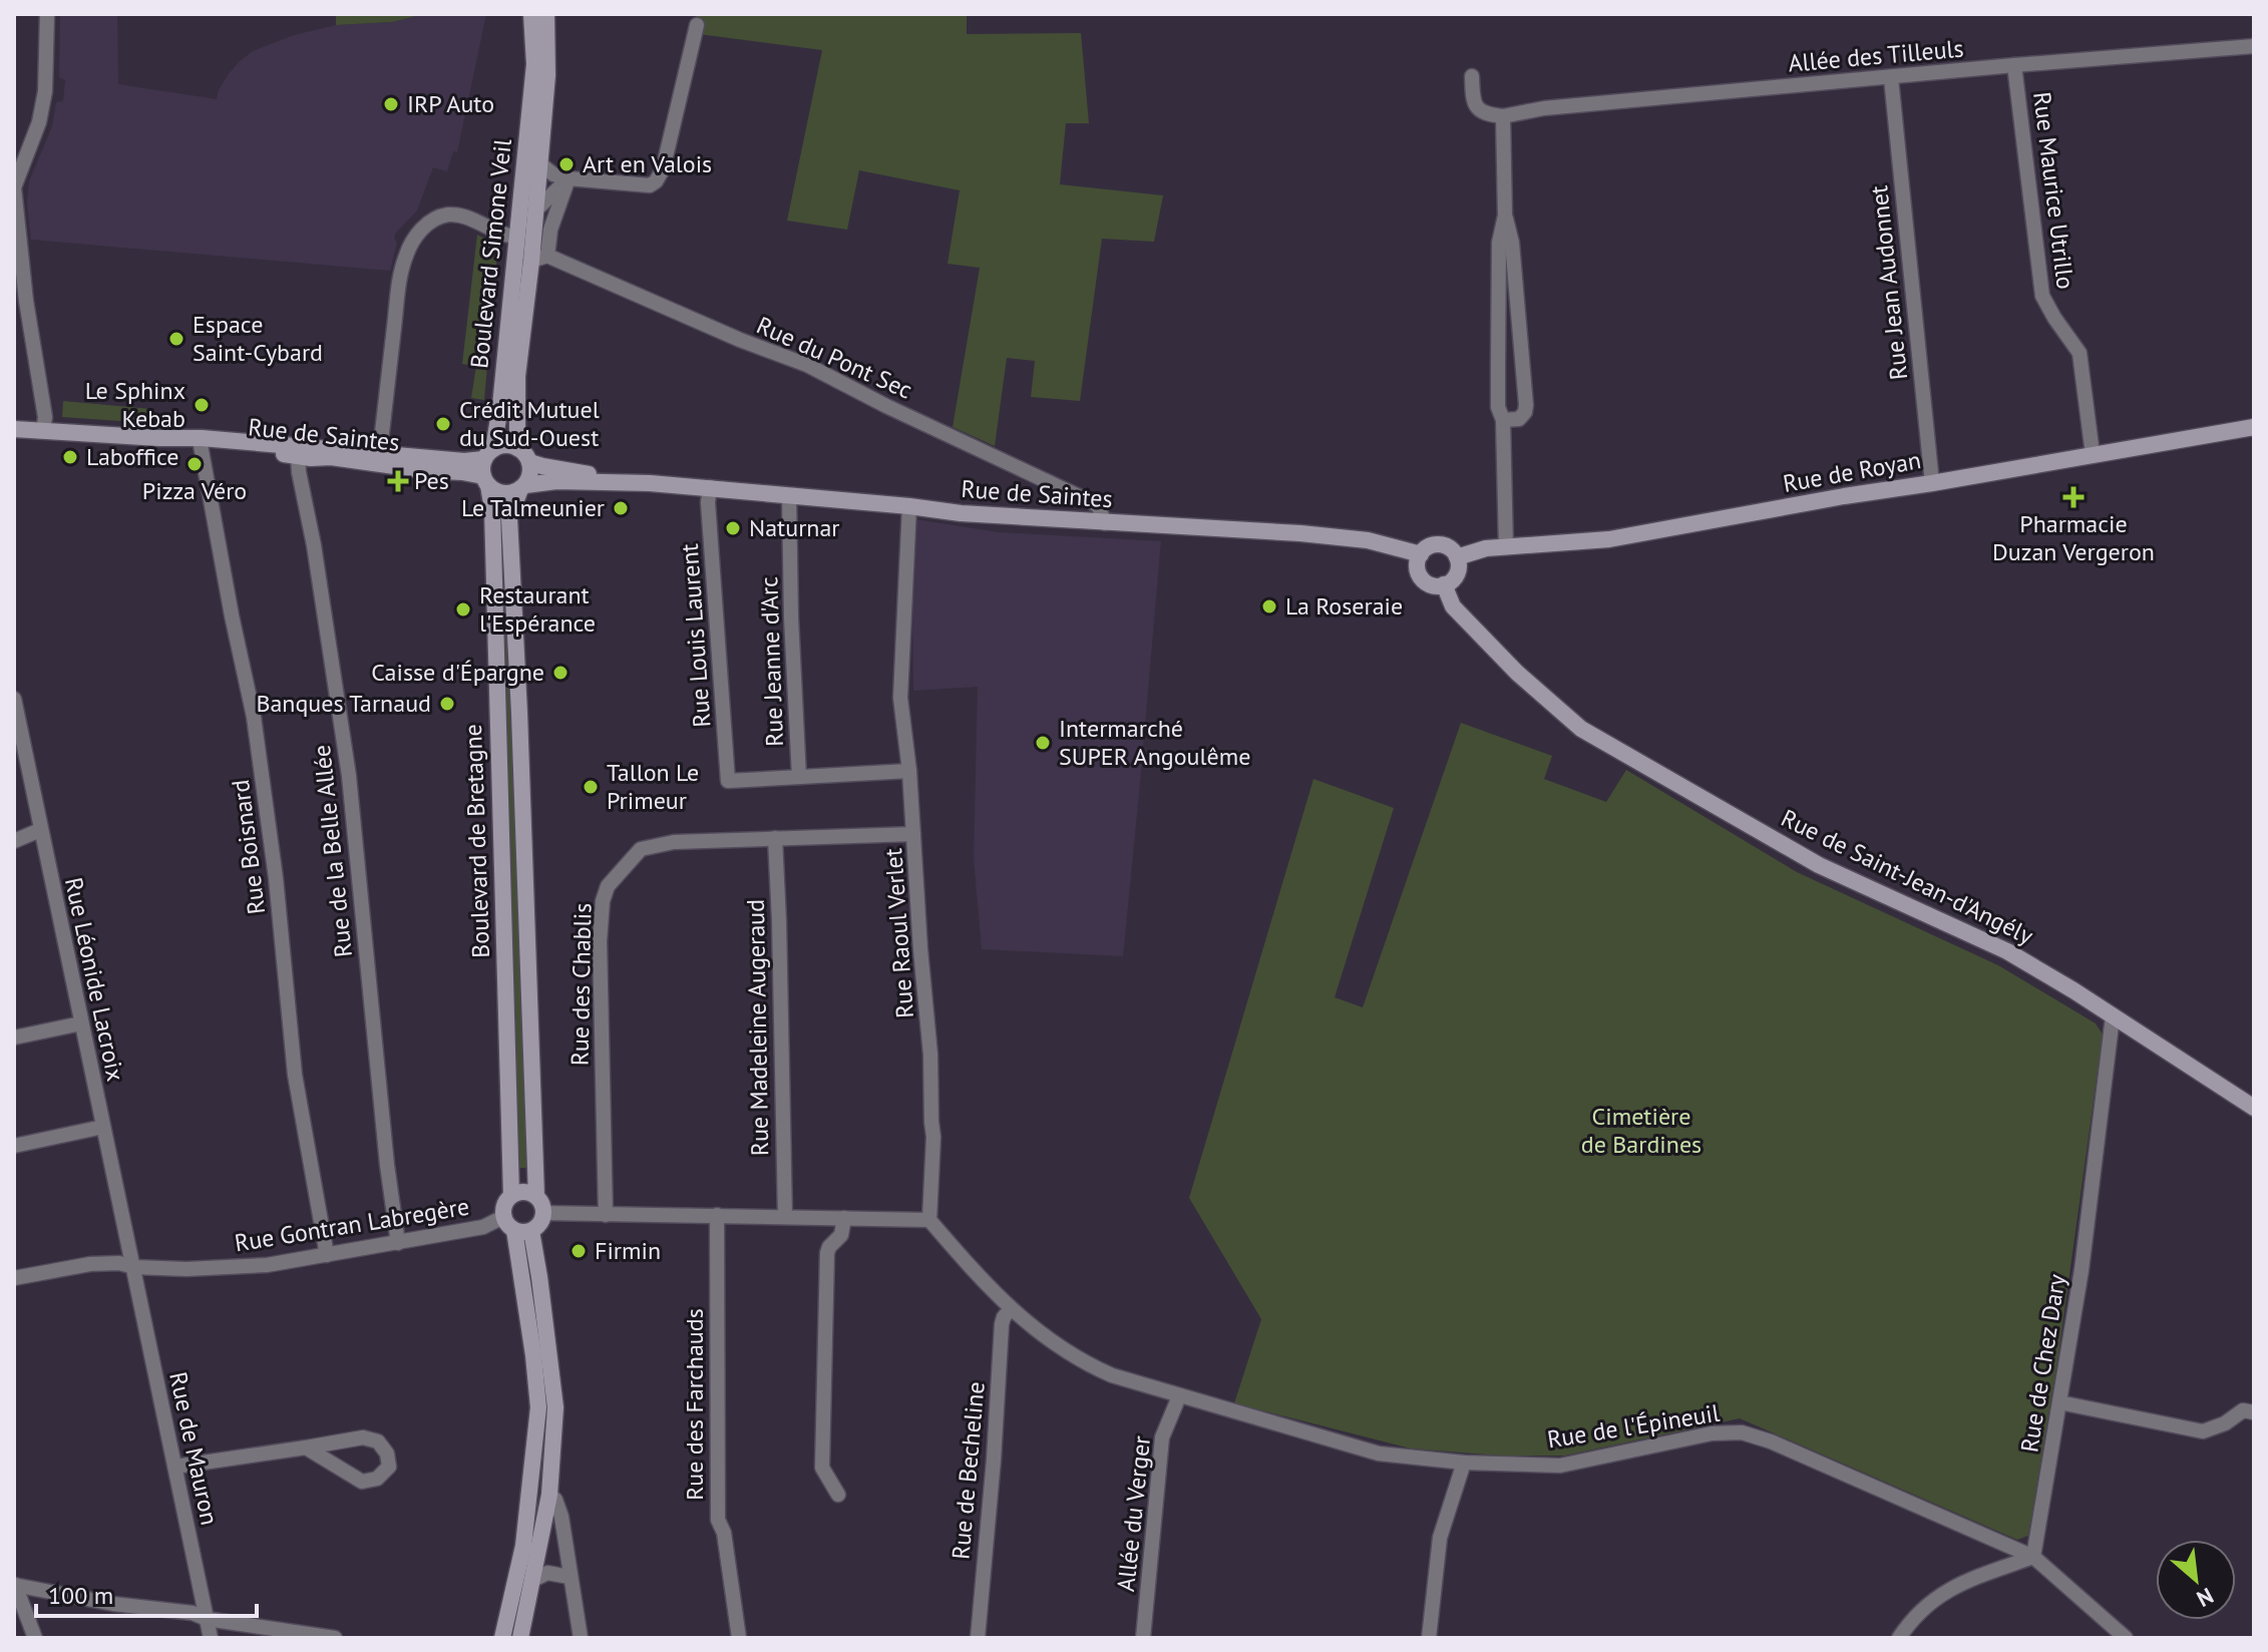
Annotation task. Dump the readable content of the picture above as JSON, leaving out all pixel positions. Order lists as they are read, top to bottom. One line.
{"streets":{"main road":["Boulevard Simone Veil","Rue de Saintes","Rue de Royan","Boulevard de Bretagne","Rue de Saint-Jean-d'Angély"],"street":["Allée des Tilleuls","Rue Maurice Utrillo","Rue Jean Audonnet","Rue du Pont Sec","Rue Louis Laurent","Rue Jeanne d'Arc","Rue Boisnard","Rue de la Belle Allée","Rue Raoul Verlet","Rue Léonide Lacroix","Rue des Chablis","Rue Madeleine Augeraud","Rue Gontran Labregère","Rue de Chez Dary","Rue des Farchauds","Rue de l'Épineuil","Rue de Mauron","Rue de Becheline","Allée du Verger"]},"crossings":[["Allée des Tilleuls","Rue Maurice Utrillo"],["Allée des Tilleuls","Rue Jean Audonnet"],["Rue Maurice Utrillo","Rue de Royan"],["Boulevard Simone Veil","Rue du Pont Sec"],["Boulevard Simone Veil","Rue de Saintes"],["Boulevard Simone Veil","Boulevard de Bretagne"],["Rue Jean Audonnet","Rue de Royan"],["Rue du Pont Sec","Rue de Saintes"],["Rue de Saintes","Rue de Royan"],["Rue de Saintes","Rue Louis Laurent"],["Rue de Saintes","Rue Jeanne d'Arc"],["Rue de Saintes","Boulevard de Bretagne"],["Rue de Saintes","Rue Boisnard"],["Rue de Saintes","Rue de la Belle Allée"],["Rue de Saintes","Rue de Saint-Jean-d'Angély"],["Rue de Saintes","Rue Raoul Verlet"],["Rue de Royan","Rue de Saint-Jean-d'Angély"],["Rue Louis Laurent","Rue Jeanne d'Arc"],["Boulevard de Bretagne","Rue Gontran Labregère"],["Rue Boisnard","Rue Gontran Labregère"],["Rue de la Belle Allée","Rue Gontran Labregère"],["Rue de Saint-Jean-d'Angély","Rue de Chez Dary"],["Rue Raoul Verlet","Rue des Chablis"],["Rue Léonide Lacroix","Rue Gontran Labregère"],["Rue Léonide Lacroix","Rue de Mauron"],["Rue des Chablis","Rue Madeleine Augeraud"],["Rue Gontran Labregère","Rue de Mauron"],["Rue de Chez Dary","Rue de l'Épineuil"],["Rue de l'Épineuil","Rue de Becheline"],["Rue de l'Épineuil","Allée du Verger"]],"parks":["Cimetière de Bardines"],"places":{"other":["IRP Auto","Art en Valois","Espace Saint-Cybard","Le Sphinx Kebab","Crédit Mutuel du Sud-Ouest","Laboffice","Pizza Véro","Le Talmeunier","Naturnar","La Roseraie","Restaurant l'Espérance","Caisse d'Épargne","Banques Tarnaud","Intermarché SUPER Angoulême","Tallon Le Primeur","Firmin"],"health":["Pes","Pharmacie Duzan Vergeron"]},"scale_bar":"100 m","north":"bottom right"}
